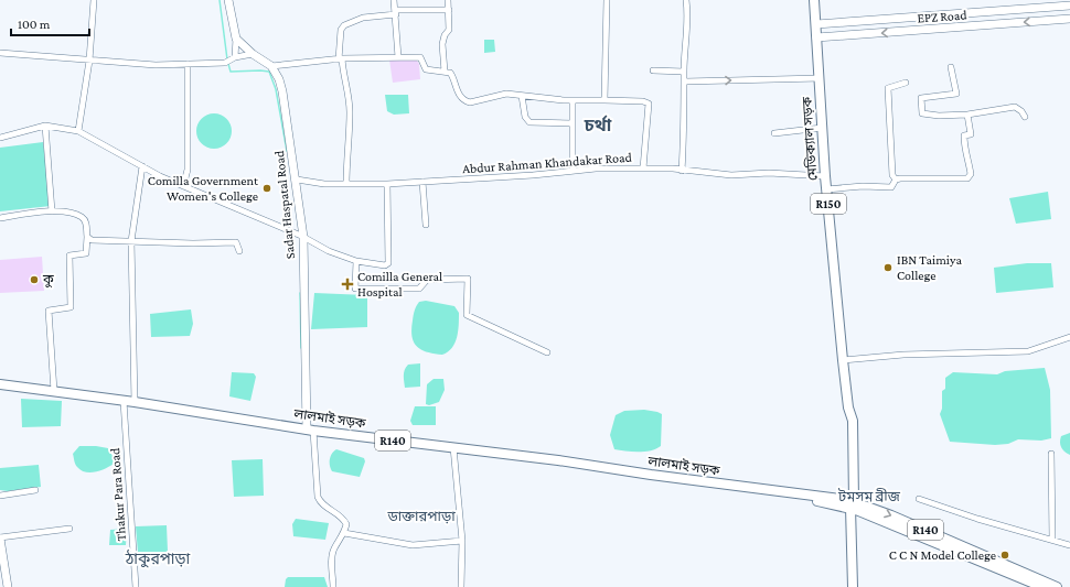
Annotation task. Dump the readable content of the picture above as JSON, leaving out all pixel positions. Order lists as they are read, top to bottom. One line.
{"streets":{"main road":["EPZ Road","মেডিক্যাল সড়ক","R150","Sadar Haspatal Road","লালমাই সড়ক","R140"],"street":["Abdur Rahman Khandakar Road","Thakur Para Road"]},"crossings":[["EPZ Road","মেডিক্যাল সড়ক"],["মেডিক্যাল সড়ক","Abdur Rahman Khandakar Road"],["মেডিক্যাল সড়ক","R150"],["মেডিক্যাল সড়ক","লালমাই সড়ক"],["Abdur Rahman Khandakar Road","Sadar Haspatal Road"],["R150","লালমাই সড়ক"],["Sadar Haspatal Road","লালমাই সড়ক"],["লালমাই সড়ক","Thakur Para Road"]],"districts":["চর্থা","টমসম ব্রীজ","ডাক্তারপাড়া","ঠাকুরপাড়া"],"places":{"other":["Comilla Government Women's College","IBN Taimiya College","কু","C C N Model College"],"health":["Comilla General Hospital"]},"scale_bar":"100 m"}
